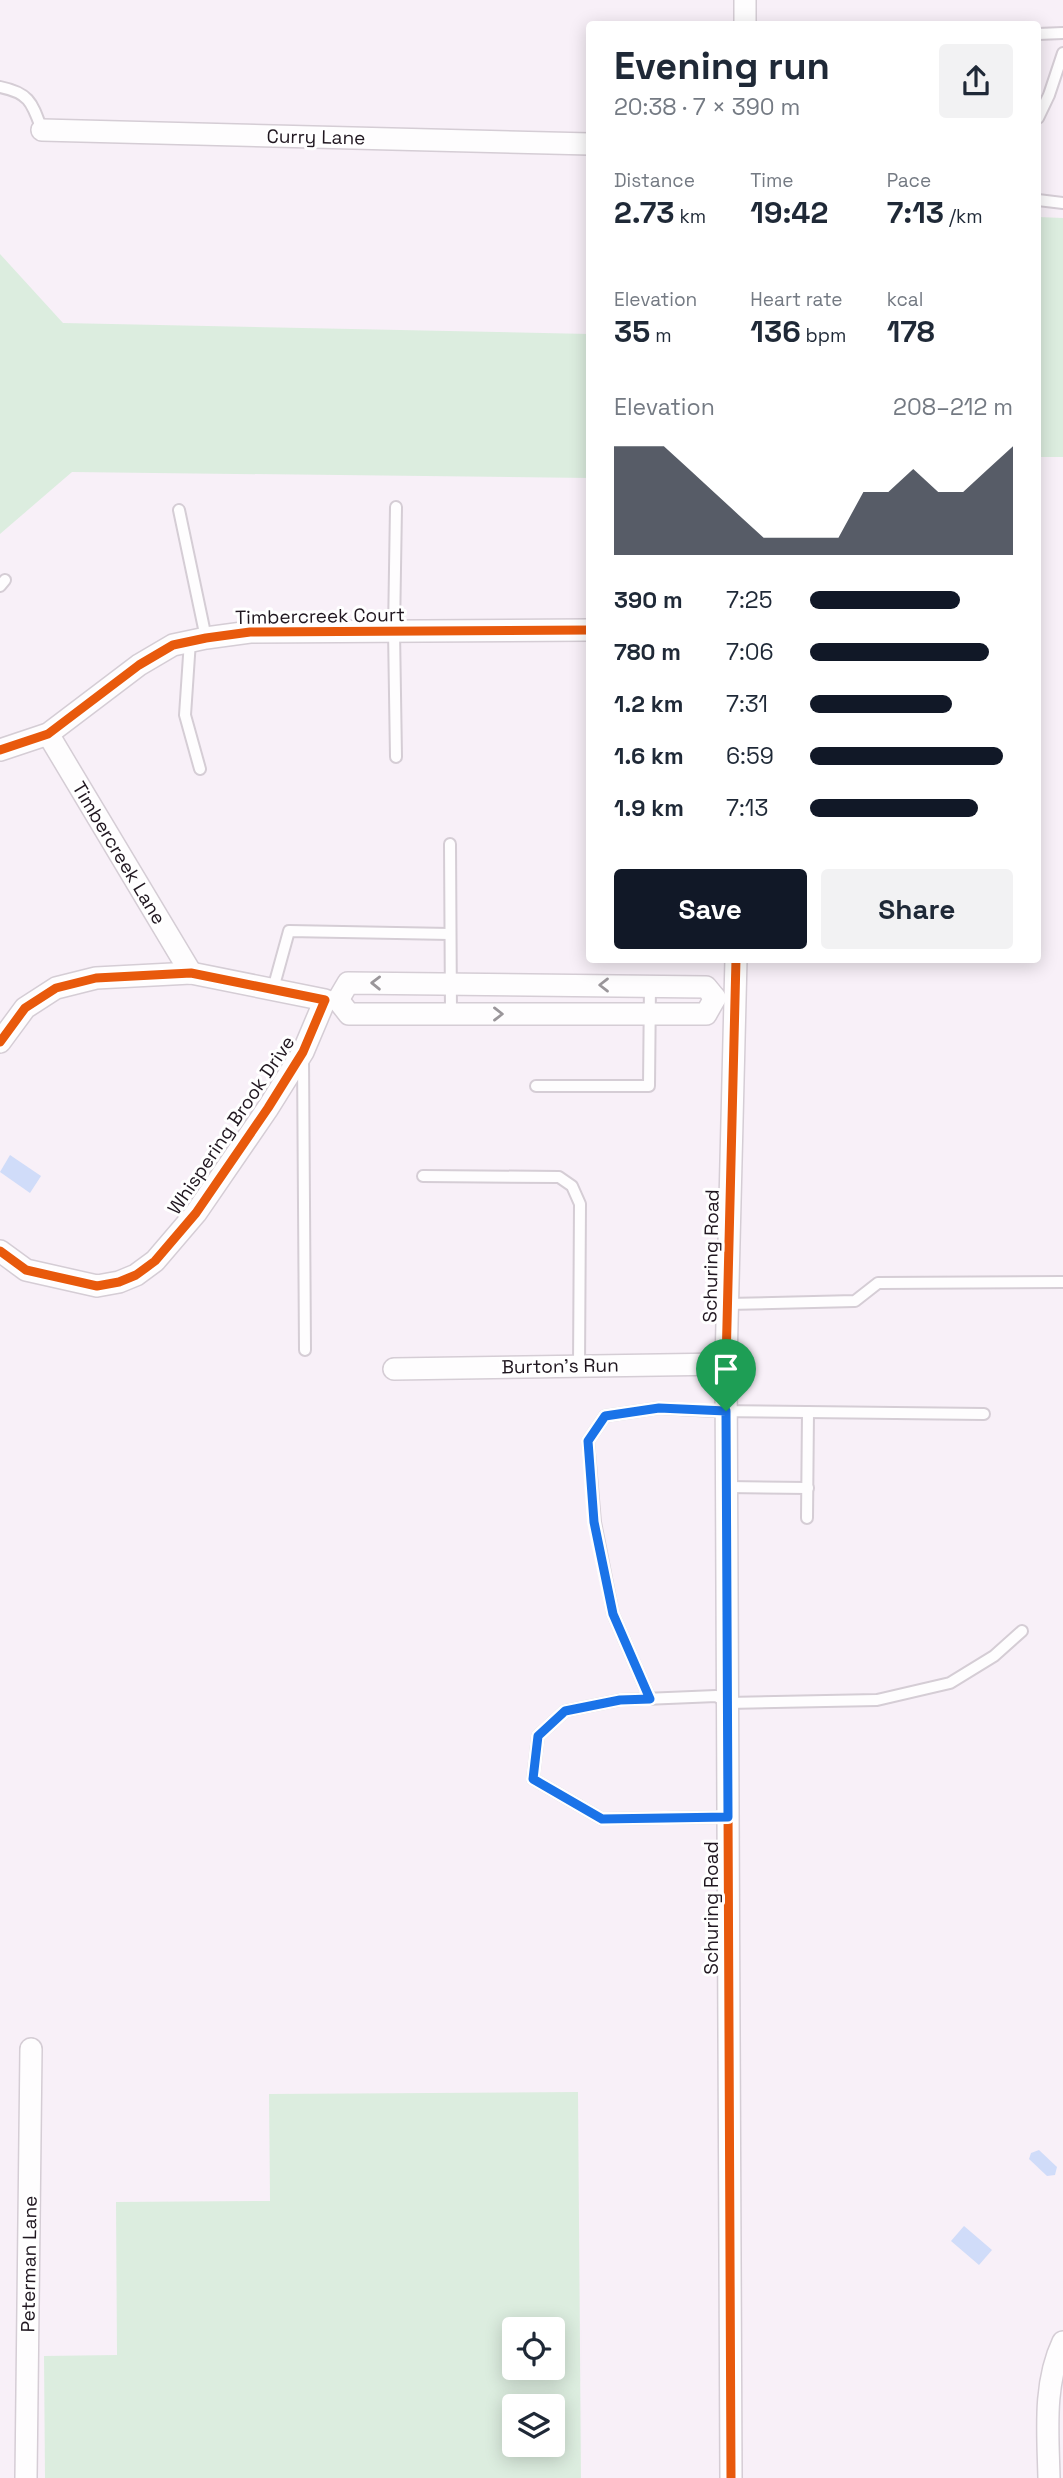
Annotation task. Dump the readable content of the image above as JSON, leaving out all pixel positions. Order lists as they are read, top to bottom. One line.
{"streets":{"street":["Curry Lane","Timbercreek Court","Timbercreek Lane","Whispering Brook Drive","Schuring Road","Burton's Run","Peterman Lane"]},"crossings":[["Timbercreek Court","Timbercreek Lane"],["Schuring Road","Burton's Run"]],"page":{"heading":["Evening run","20:38 · 7 × 390 m"],"stats":[["Distance","2.73 km"],["Time","19:42"],["Pace","7:13 /km"],["Elevation","35 m"],["Heart rate","136 bpm"],["kcal","178"]],"chart":["Elevation","208–212 m"],"list":[{"name":"390 m","note":"7:25"},{"name":"780 m","note":"7:06"},{"name":"1.2 km","note":"7:31"},{"name":"1.6 km","note":"6:59"},{"name":"1.9 km","note":"7:13"}],"buttons":["Save","Share"]}}
